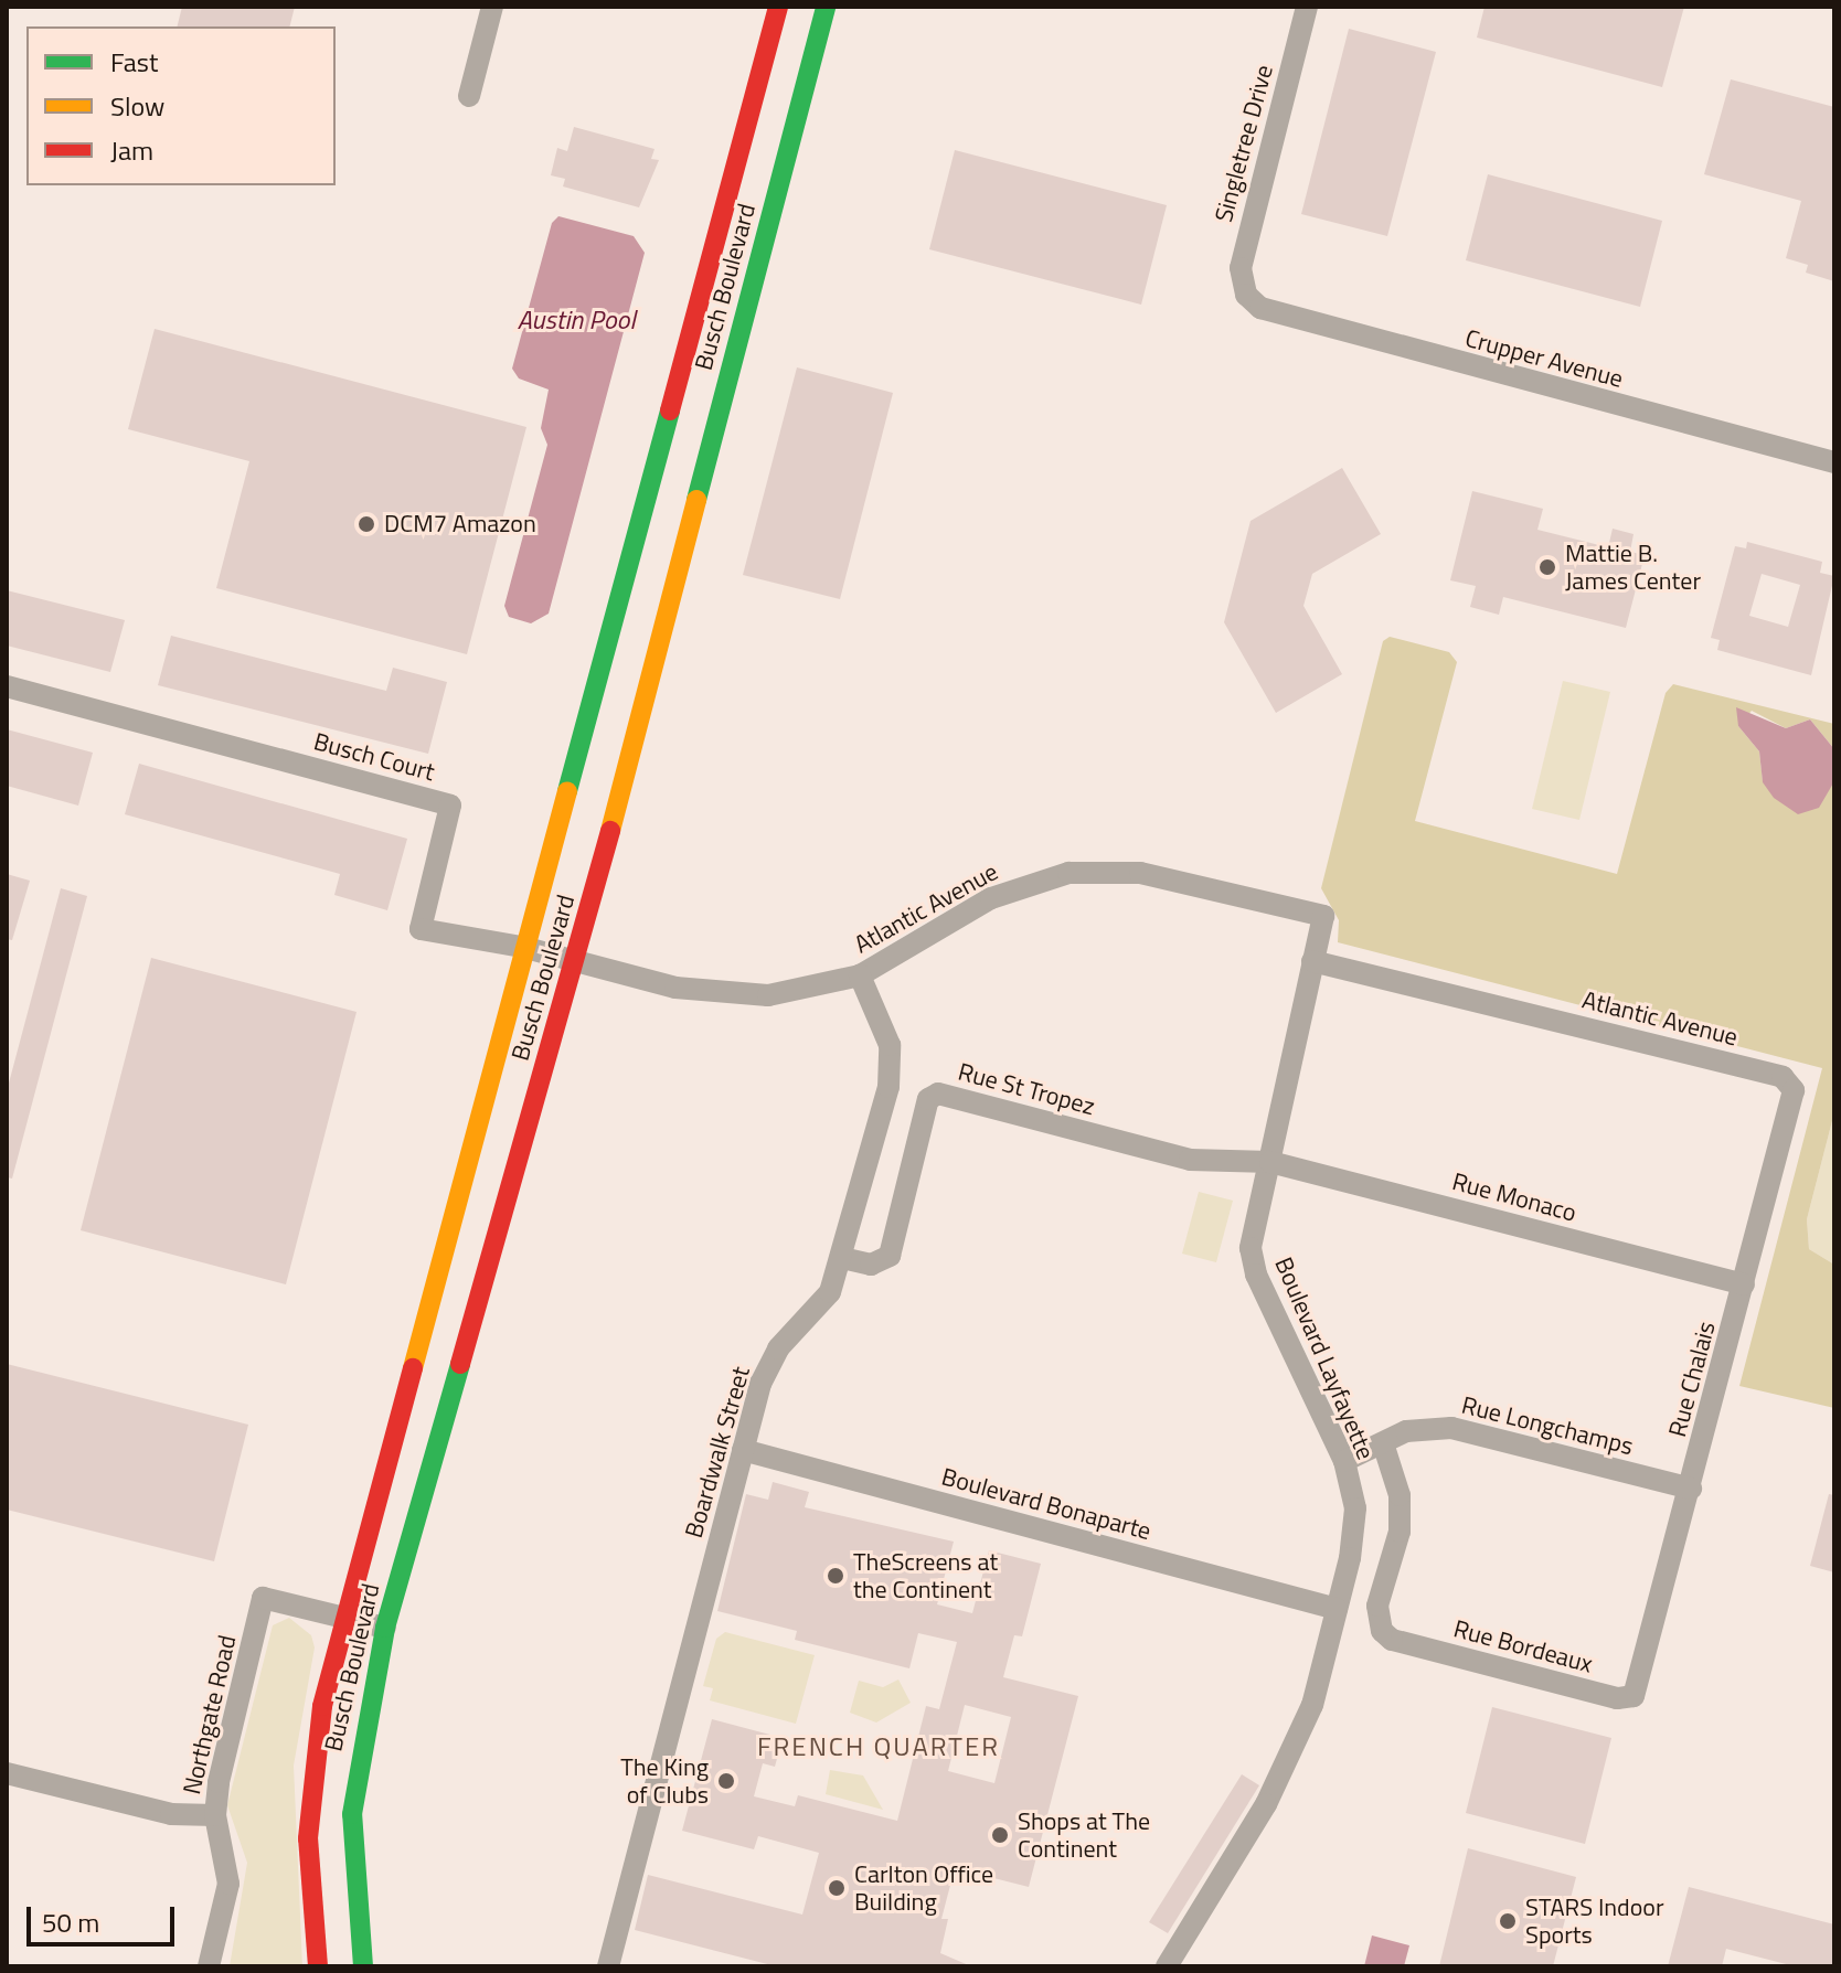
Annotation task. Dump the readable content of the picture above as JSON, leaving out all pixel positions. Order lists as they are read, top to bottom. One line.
{"streets":{"main road":["Busch Boulevard"],"street":["Singletree Drive","Crupper Avenue","Busch Court","Atlantic Avenue","Rue St Tropez","Rue Monaco","Boulevard Layfayette","Rue Chalais","Rue Longchamps","Boardwalk Street","Boulevard Bonaparte","Rue Bordeaux","Northgate Road"]},"crossings":[["Singletree Drive","Crupper Avenue"],["Busch Boulevard","Busch Court"],["Busch Boulevard","Atlantic Avenue"],["Busch Boulevard","Northgate Road"],["Busch Court","Atlantic Avenue"],["Atlantic Avenue","Rue Monaco"],["Atlantic Avenue","Boulevard Layfayette"],["Atlantic Avenue","Rue Chalais"],["Atlantic Avenue","Boardwalk Street"],["Rue St Tropez","Rue Monaco"],["Rue St Tropez","Boulevard Layfayette"],["Rue St Tropez","Boardwalk Street"],["Rue Monaco","Boulevard Layfayette"],["Rue Monaco","Rue Chalais"],["Boulevard Layfayette","Rue Longchamps"],["Boulevard Layfayette","Boulevard Bonaparte"],["Rue Chalais","Rue Longchamps"],["Rue Chalais","Rue Bordeaux"],["Rue Longchamps","Rue Bordeaux"],["Boardwalk Street","Boulevard Bonaparte"]],"districts":["FRENCH QUARTER"],"water":["Austin Pool"],"places":["DCM7 Amazon","Mattie B. James Center","TheScreens at the Continent","The King of Clubs","Shops at The Continent","Carlton Office Building","STARS Indoor Sports"],"legend":["Fast","Slow","Jam"],"scale_bar":"50 m"}
